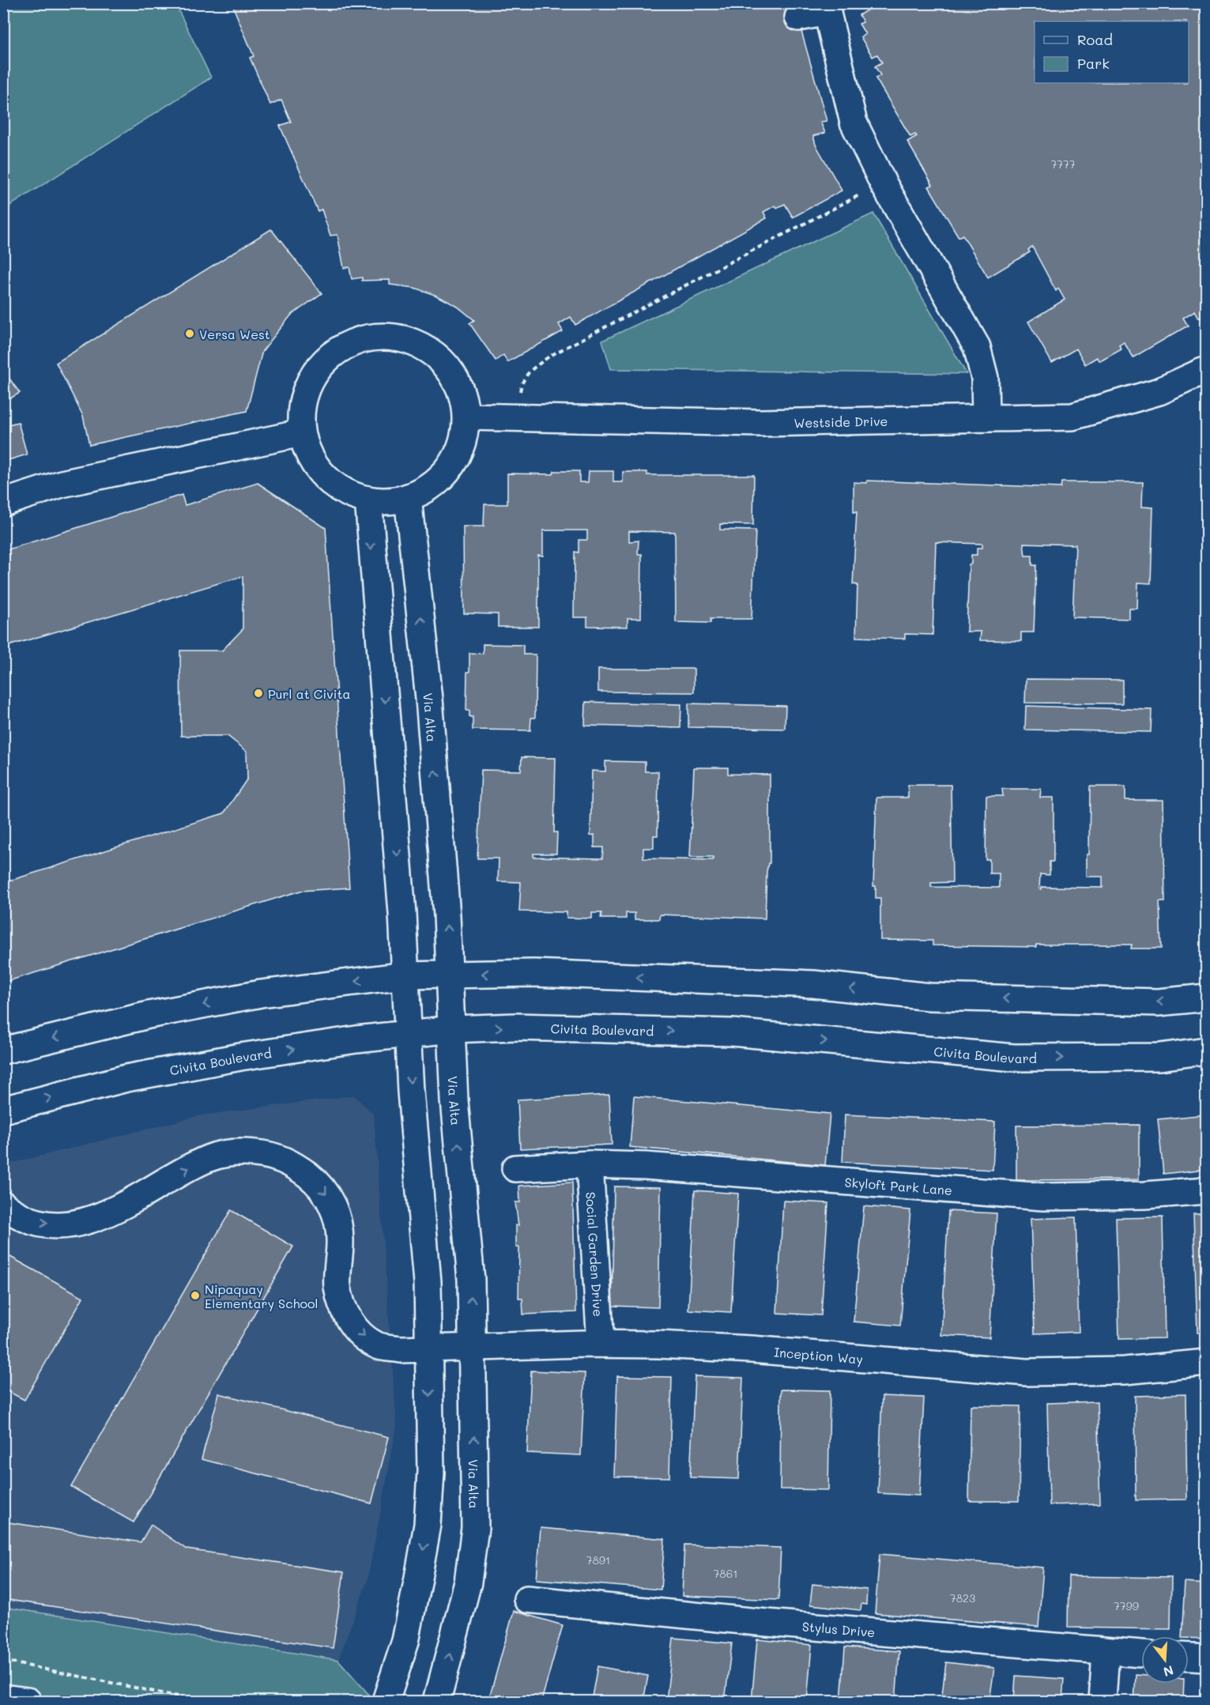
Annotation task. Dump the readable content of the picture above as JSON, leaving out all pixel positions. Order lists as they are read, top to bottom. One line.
{"streets":{"street":["Westside Drive","Via Alta","Civita Boulevard","Skyloft Park Lane","Social Garden Drive","Inception Way","Stylus Drive"]},"crossings":[["Westside Drive","Via Alta"],["Via Alta","Civita Boulevard"],["Via Alta","Inception Way"],["Skyloft Park Lane","Social Garden Drive"],["Social Garden Drive","Inception Way"]],"places":["Versa West","Purl at Civita","Nipaquay Elementary School"],"house_numbers":["7777","7891","7861","7823","7799"],"legend":["Road","Park"],"north":"bottom"}
